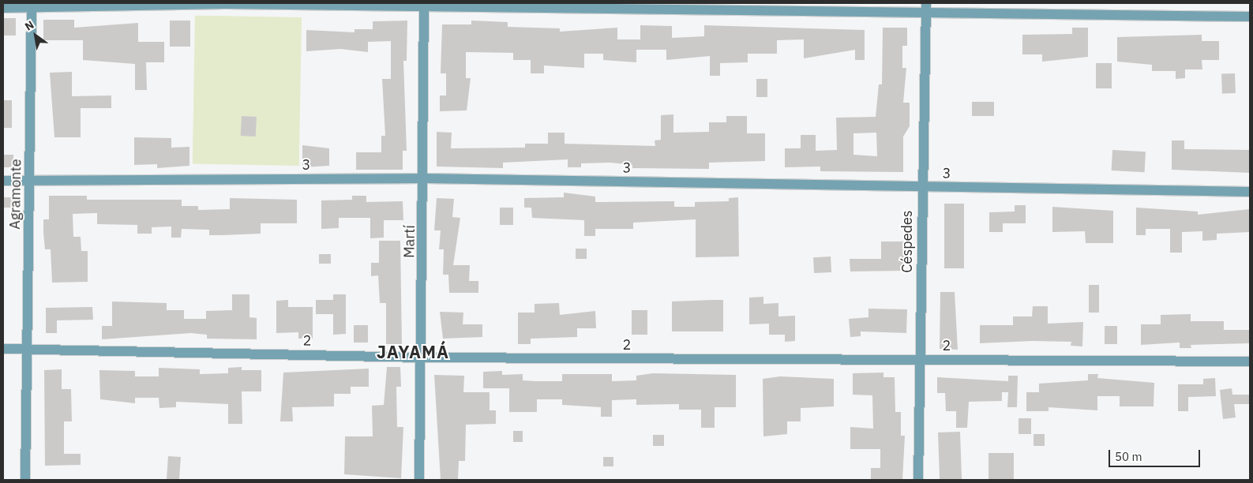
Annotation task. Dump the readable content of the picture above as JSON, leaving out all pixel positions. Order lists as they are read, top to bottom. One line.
{"streets":{"street":["3","Agramonte","Martí","Céspedes","2"]},"crossings":[["3","Agramonte"],["3","Martí"],["3","Céspedes"],["Agramonte","2"],["Martí","2"],["Céspedes","2"]],"districts":["JAYAMÁ"],"scale_bar":"50 m","north":"top left"}
